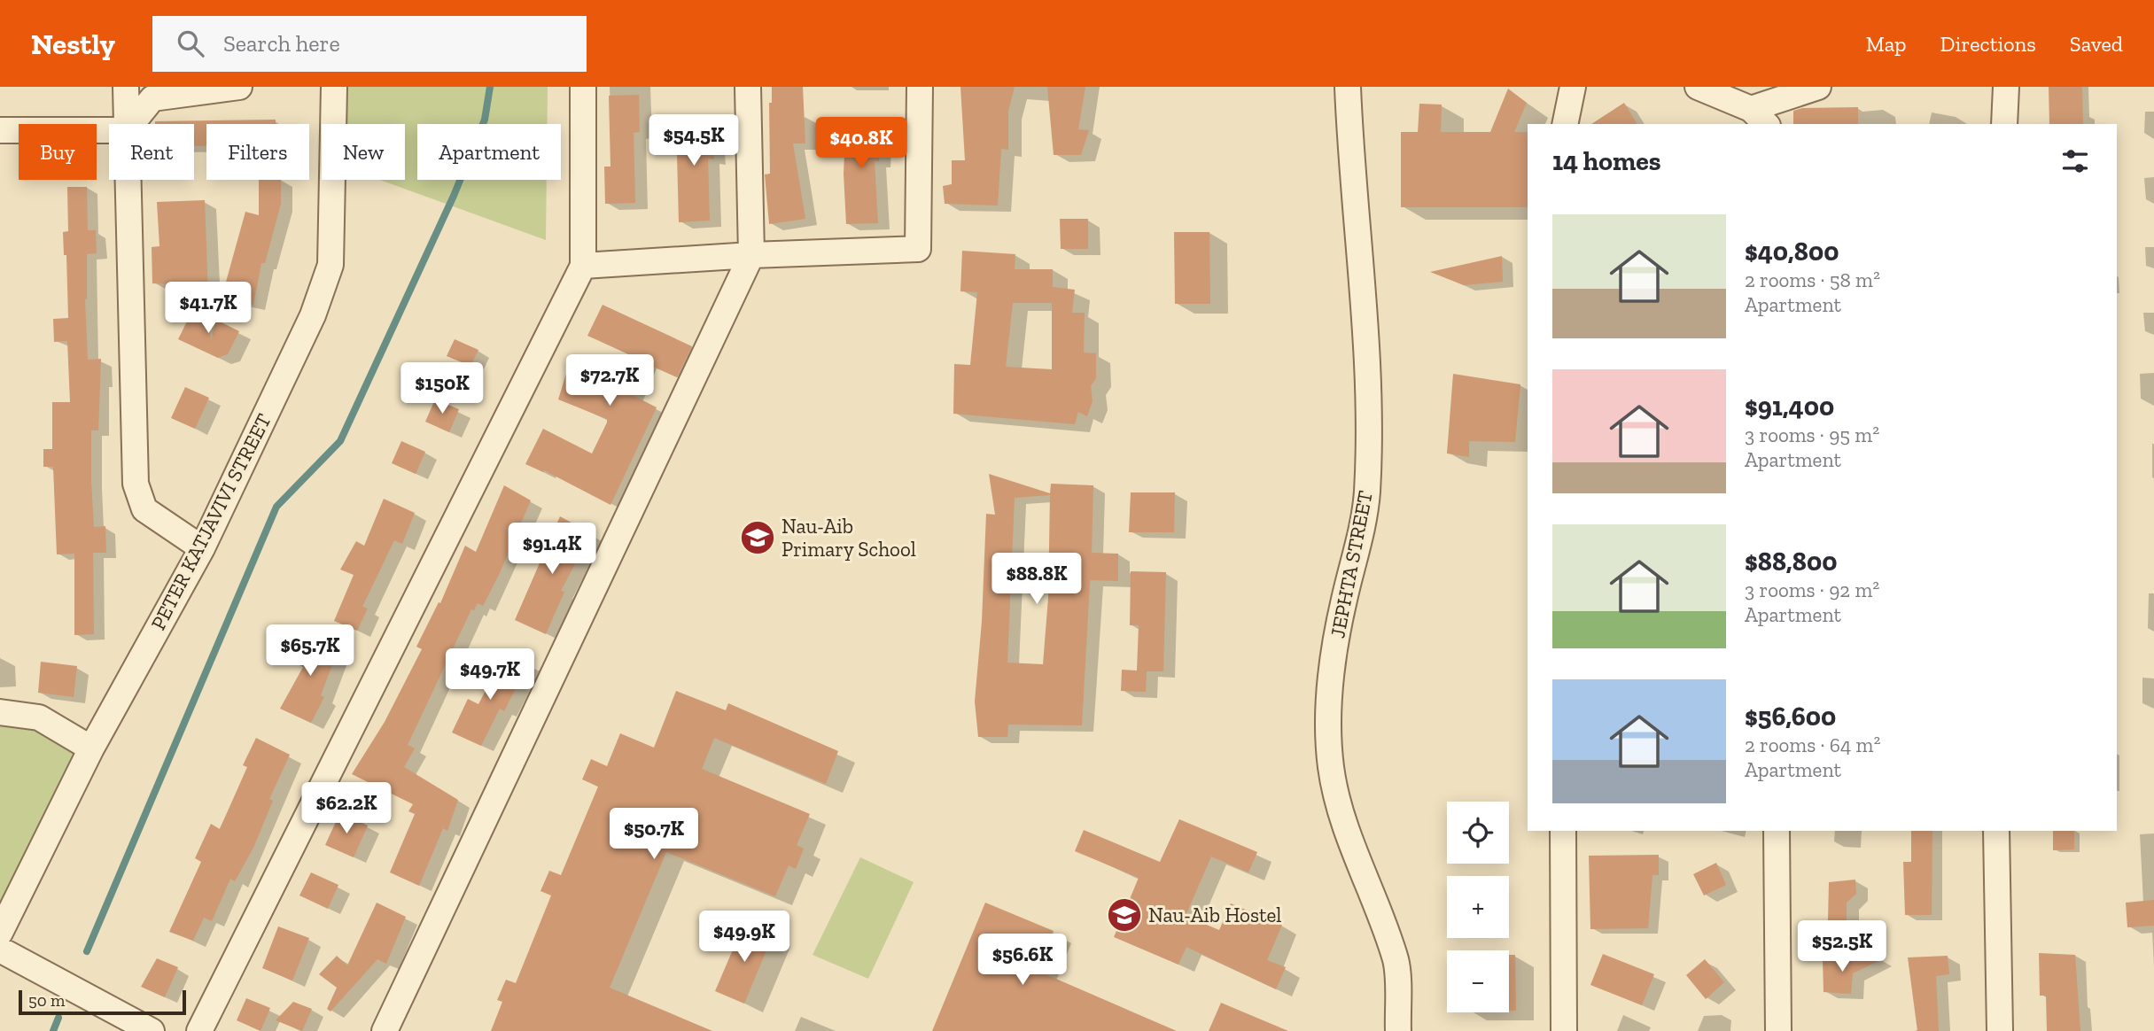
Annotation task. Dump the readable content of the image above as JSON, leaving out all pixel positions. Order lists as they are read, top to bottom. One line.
{"streets":{"street":["PETER KATJAVIVI STREET","JEPHTA STREET"]},"places":{"school or university":["Nau-Aib Primary School","Nau-Aib Hostel"]},"scale_bar":"50 m","page":{"header":"Nestly","search":"Search here","nav":["Map","Directions","Saved"],"price":["$54.5K","$40.8K","$41.7K","$72.7K","$150K","$91.4K","$88.8K","$65.7K","$49.7K","$62.2K","$50.7K","$49.9K","$52.5K","$56.6K"],"chip":["Buy","Rent","Filters","New","Apartment"],"heading":"14 homes","list":[{"name":"$40,800","note":"2 rooms · 58 m² · Apartment"},{"name":"$91,400","note":"3 rooms · 95 m² · Apartment"},{"name":"$88,800","note":"3 rooms · 92 m² · Apartment"},{"name":"$56,600","note":"2 rooms · 64 m² · Apartment"}],"map_buttons":["+","−"],"scale":"50 m"}}
